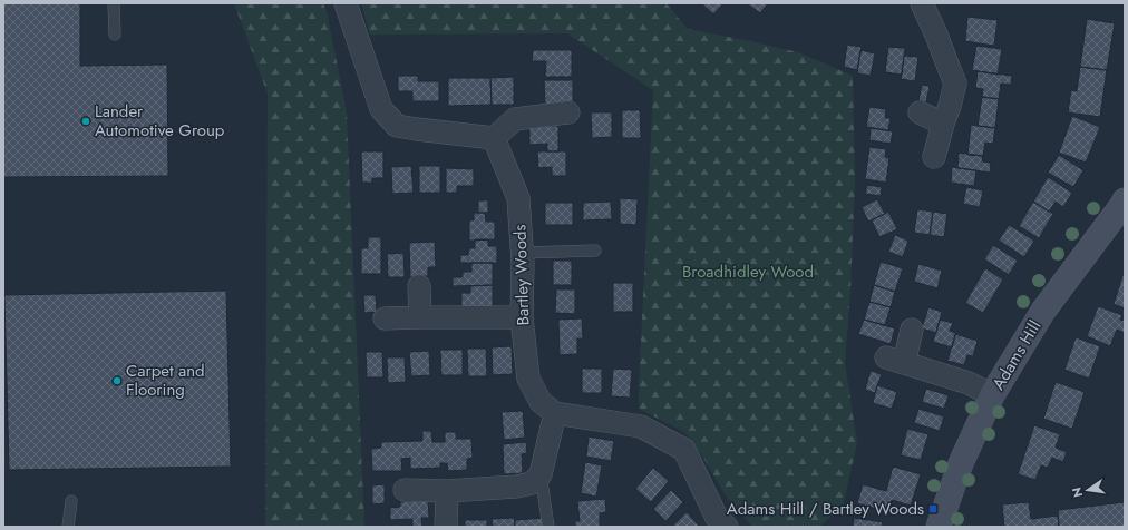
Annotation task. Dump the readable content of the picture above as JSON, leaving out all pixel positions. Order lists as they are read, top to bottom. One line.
{"streets":{"street":["Bartley Woods","Adams Hill"]},"parks":["Broadhidley Wood"],"places":{"other":["Lander Automotive Group","Carpet and Flooring"],"transit":["Adams Hill / Bartley Woods"]},"north":"left"}
